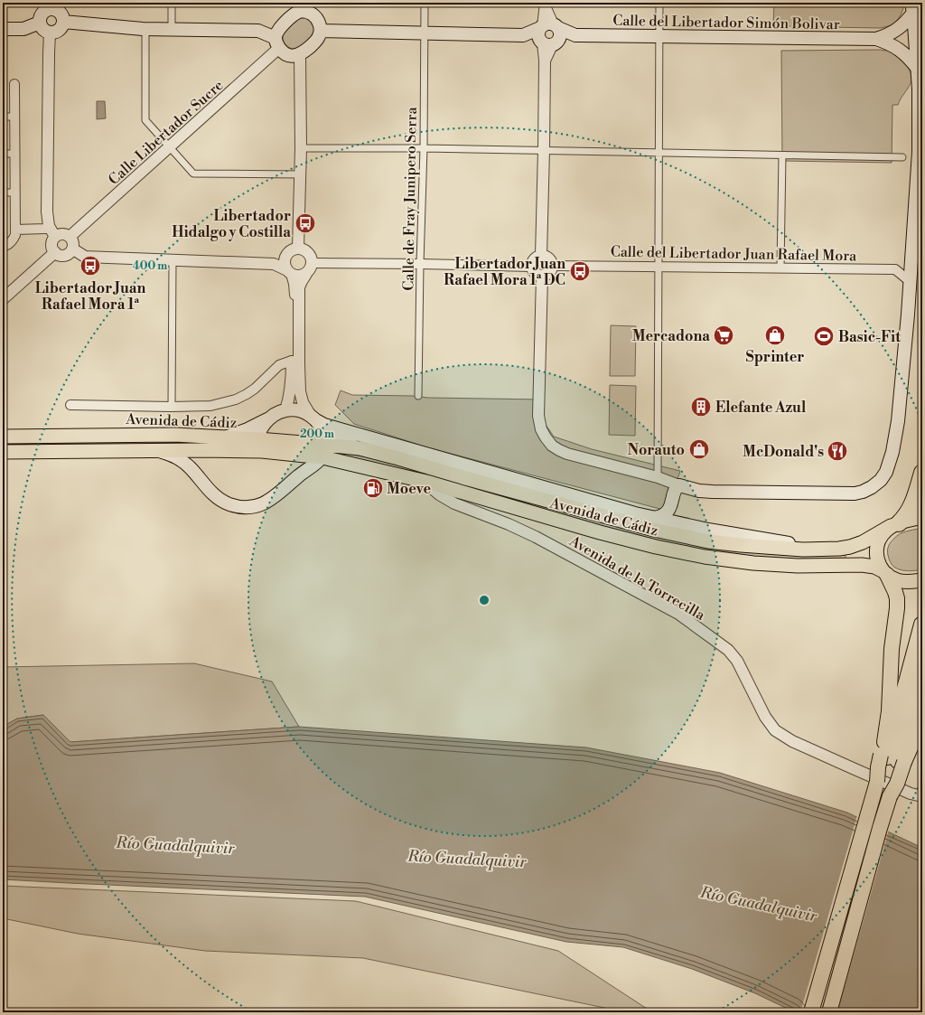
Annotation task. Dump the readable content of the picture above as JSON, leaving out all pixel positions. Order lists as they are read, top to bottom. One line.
{"streets":{"main road":["Calle del Libertador Simón Bolivar","Avenida de Cádiz"],"street":["Calle Libertador Sucre","Calle de Fray Junipero Serra","Calle del Libertador Juan Rafael Mora","Avenida de la Torrecilla"]},"crossings":[["Avenida de Cádiz","Avenida de la Torrecilla"]],"water":["Río Guadalquivir"],"places":{"bus stop":["Libertador Hidalgo y Costilla","Libertador Juan Rafael Mora 1ª","Libertador Juan Rafael Mora 1ª DC"],"supermarket":["Mercadona"],"shop":["Sprinter","Norauto"],"sports":["Basic-Fit"],"building":["Elefante Azul"],"restaurant":["McDonald's"],"fuel station":["Moeve"]},"rings":["400 m","200 m"]}
